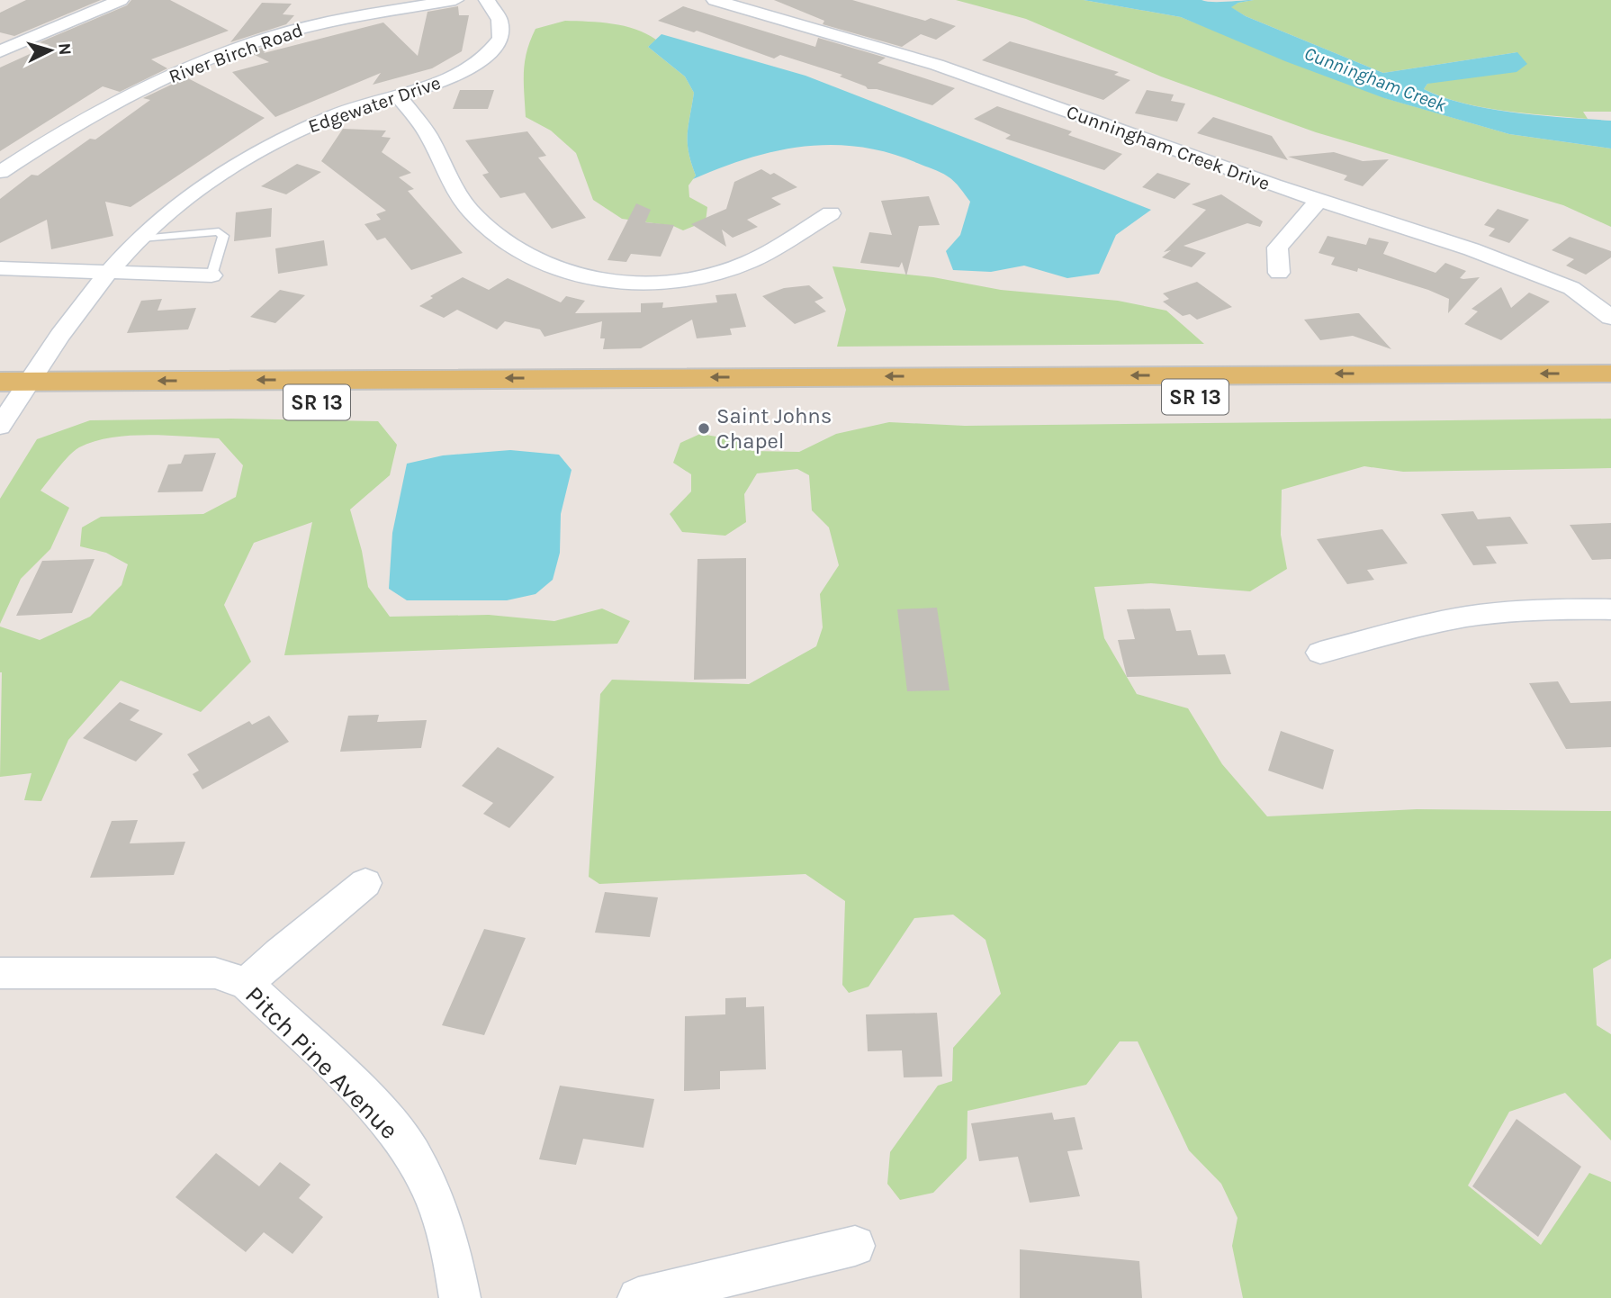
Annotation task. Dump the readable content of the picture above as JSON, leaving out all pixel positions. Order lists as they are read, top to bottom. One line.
{"streets":{"main road":["SR 13"],"street":["River Birch Road","Edgewater Drive","Cunningham Creek Drive","Pitch Pine Avenue"]},"crossings":[["Edgewater Drive","SR 13"]],"water":["Cunningham Creek"],"places":["Saint Johns Chapel"],"north":"right"}
